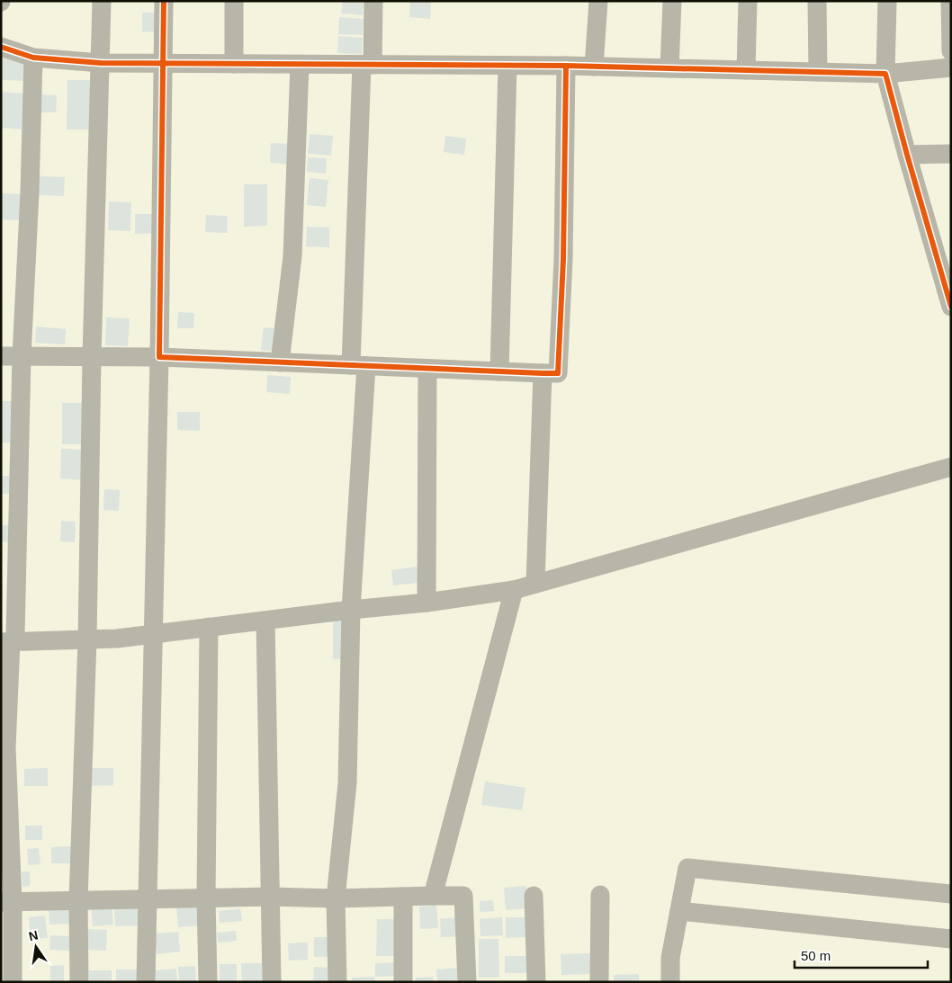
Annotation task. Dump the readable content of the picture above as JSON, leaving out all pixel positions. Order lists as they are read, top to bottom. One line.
{"scale_bar":"50 m","north":"top"}
